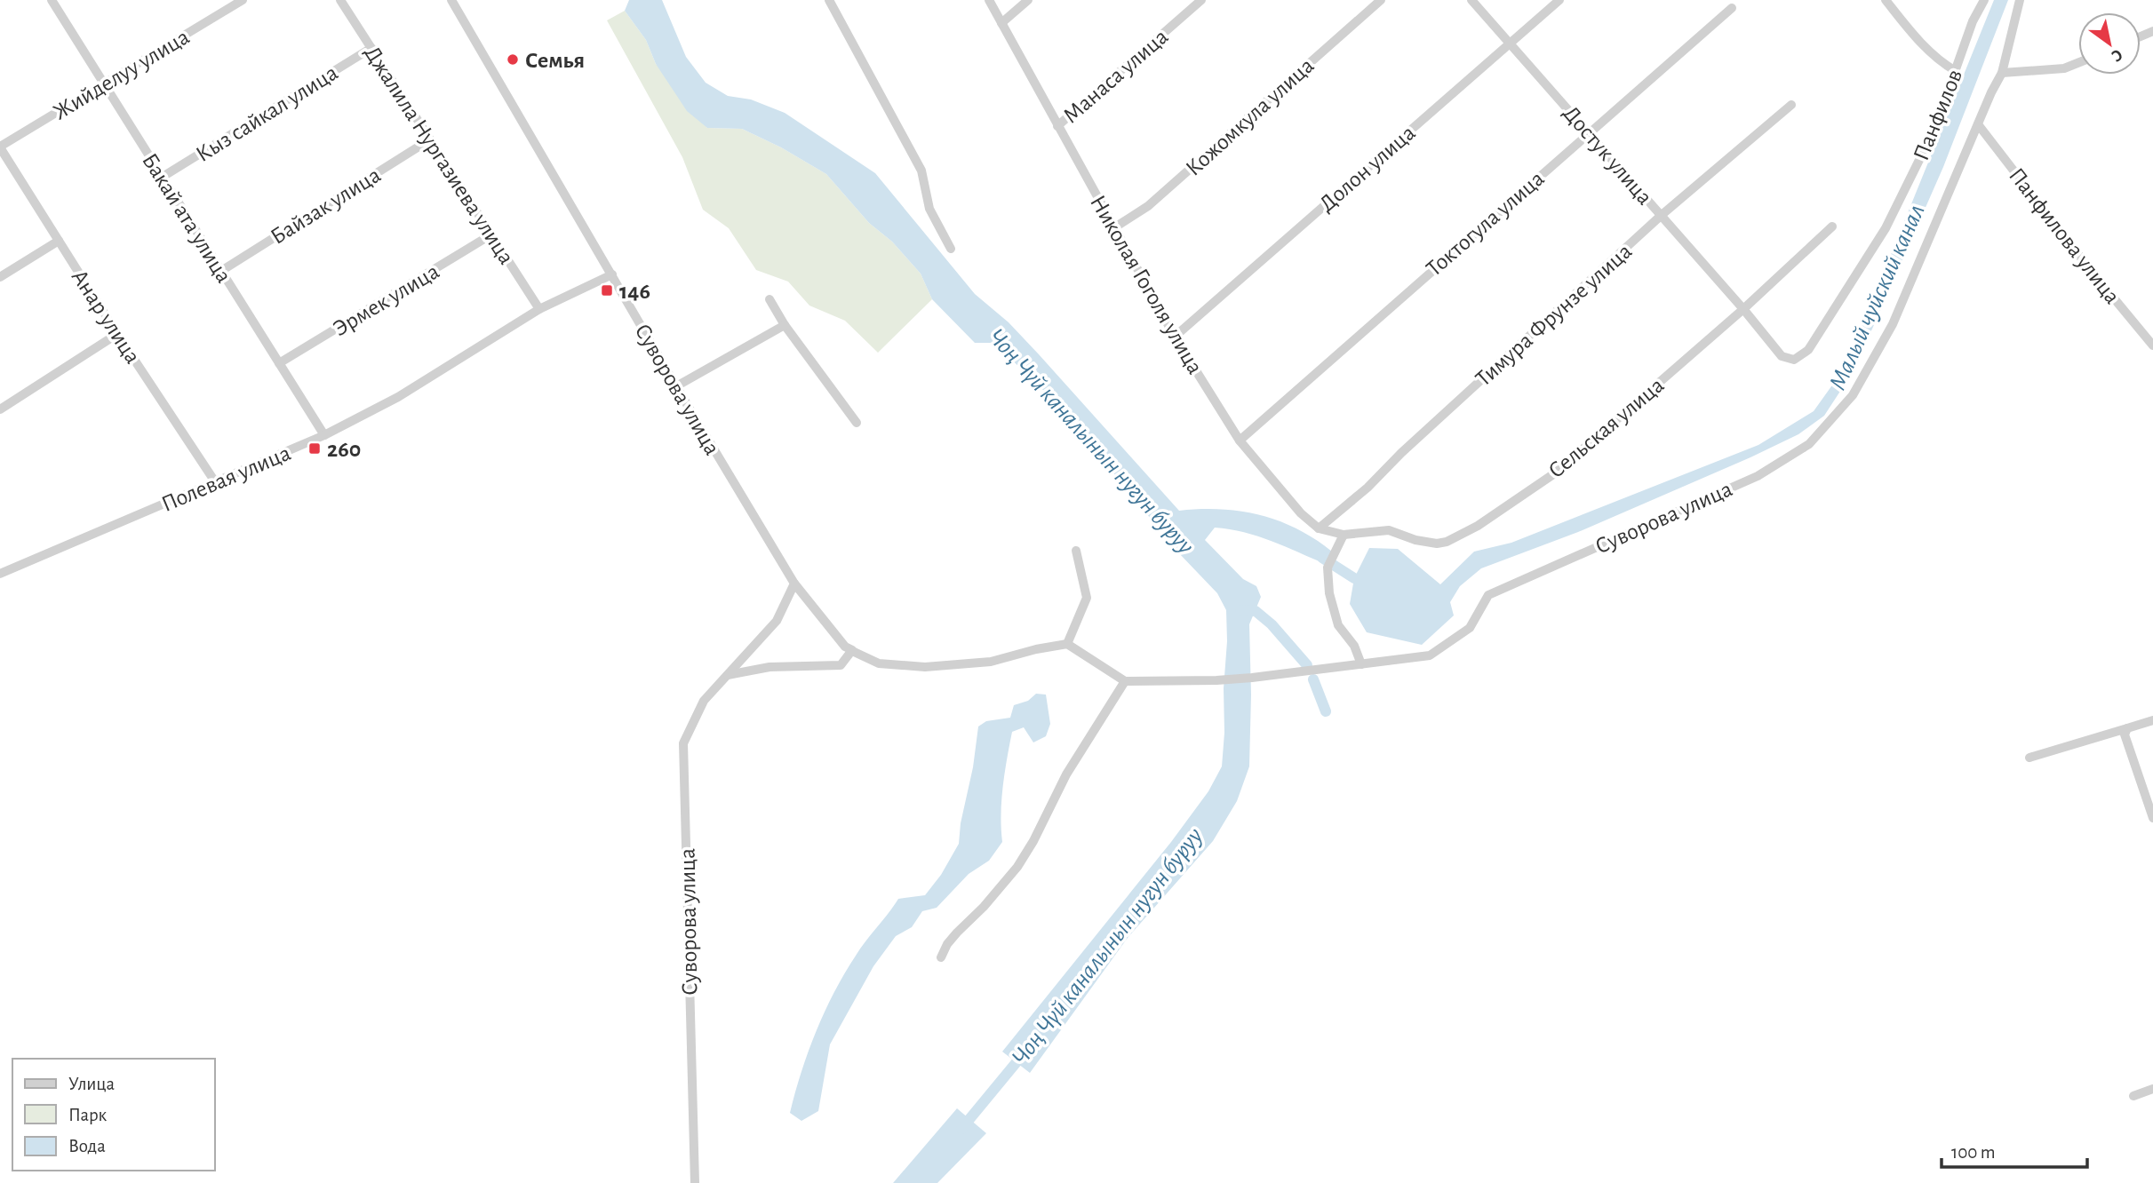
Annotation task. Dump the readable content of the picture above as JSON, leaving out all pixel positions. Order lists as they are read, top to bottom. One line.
{"streets":{"street":["Жийделуу улица","Манаса улица","Кыз сайкал улица","Панфилов","Кожомкула улица","Джалила Нургазиева улица","Достук улица","Долон улица","Байзак улица","Бакай ата улица","Токтогула улица","Панфилова улица","Николая Гоголя улица","Эрмек улица","Тимура Фрунзе улица","Анар улица","Суворова улица","Сельская улица","Полевая улица"]},"crossings":[["Жийделуу улица","Бакай ата улица"],["Жийделуу улица","Анар улица"],["Манаса улица","Николая Гоголя улица"],["Кыз сайкал улица","Джалила Нургазиева улица"],["Кыз сайкал улица","Бакай ата улица"],["Панфилов","Достук улица"],["Панфилов","Сельская улица"],["Кожомкула улица","Николая Гоголя улица"],["Джалила Нургазиева улица","Байзак улица"],["Джалила Нургазиева улица","Эрмек улица"],["Джалила Нургазиева улица","Полевая улица"],["Достук улица","Долон улица"],["Достук улица","Токтогула улица"],["Достук улица","Тимура Фрунзе улица"],["Достук улица","Сельская улица"],["Долон улица","Николая Гоголя улица"],["Байзак улица","Бакай ата улица"],["Бакай ата улица","Эрмек улица"],["Бакай ата улица","Полевая улица"],["Токтогула улица","Николая Гоголя улица"],["Панфилова улица","Суворова улица"],["Николая Гоголя улица","Тимура Фрунзе улица"],["Николая Гоголя улица","Сельская улица"],["Анар улица","Полевая улица"],["Суворова улица","Полевая улица"]],"water":["Малый чуйский канал","Чоң Чүй каналынын нугун буруу"],"places":{"other":["Семья"],"transit":["146","260"]},"legend":["Улица","Парк","Вода"],"scale_bar":"100 m","north":"bottom right"}
